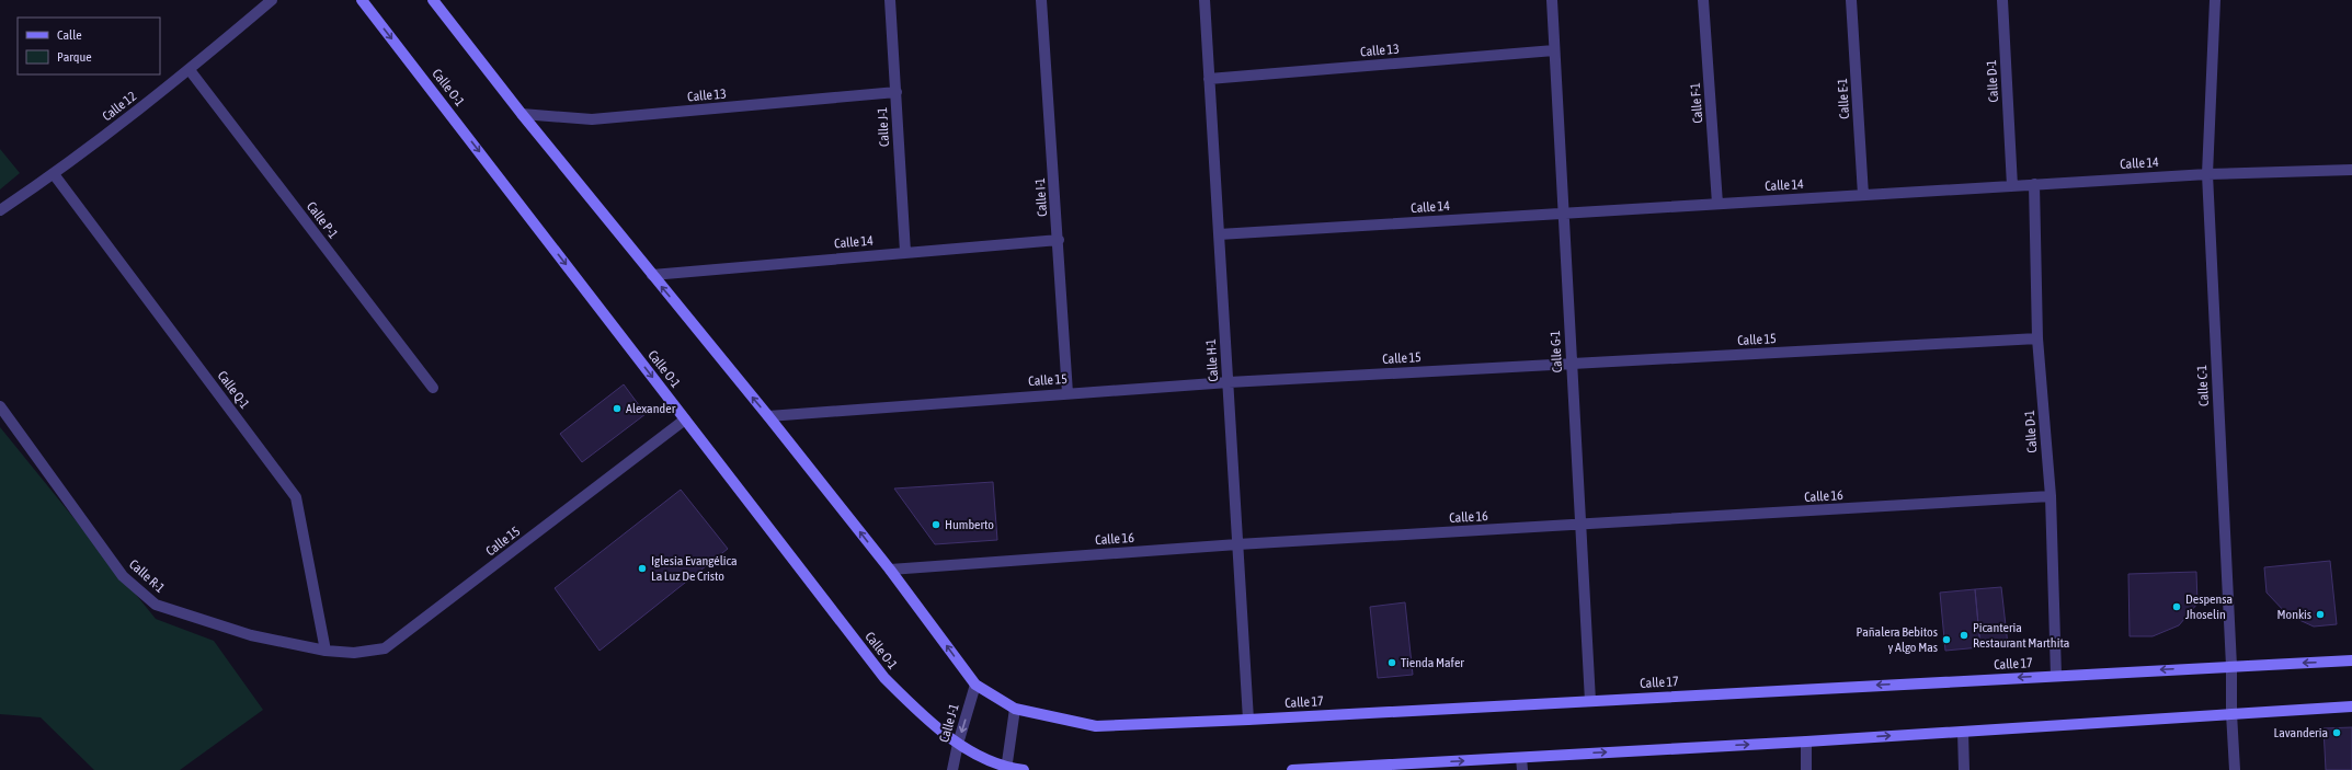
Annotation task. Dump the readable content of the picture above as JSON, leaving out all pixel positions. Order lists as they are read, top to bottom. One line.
{"streets":{"street":["Calle 13","Calle D-1","Calle O-1","Calle E-1","Calle F-1","Calle 12","Calle J-1","Calle 14","Calle I-1","Calle P-1","Calle 15","Calle G-1","Calle H-1","Calle C-1","Calle Q-1","Calle 16","Calle R-1","Calle 17"]},"crossings":[["Calle 13","Calle J-1"],["Calle 13","Calle G-1"],["Calle 13","Calle H-1"],["Calle D-1","Calle 14"],["Calle D-1","Calle 15"],["Calle D-1","Calle 16"],["Calle D-1","Calle 17"],["Calle O-1","Calle J-1"],["Calle O-1","Calle 15"],["Calle E-1","Calle 14"],["Calle F-1","Calle 14"],["Calle 12","Calle P-1"],["Calle 12","Calle Q-1"],["Calle J-1","Calle 14"],["Calle J-1","Calle 17"],["Calle 14","Calle I-1"],["Calle 14","Calle G-1"],["Calle 14","Calle H-1"],["Calle 14","Calle C-1"],["Calle I-1","Calle 15"],["Calle 15","Calle G-1"],["Calle 15","Calle H-1"],["Calle 15","Calle Q-1"],["Calle 15","Calle R-1"],["Calle G-1","Calle 16"],["Calle G-1","Calle 17"],["Calle H-1","Calle 16"],["Calle H-1","Calle 17"],["Calle C-1","Calle 17"],["Calle Q-1","Calle R-1"]],"places":["Alexander","Humberto","Iglesia Evangélica La Luz De Cristo","Despensa Jhoselin","Monkis","Picanteria Restaurant Marthita","Pañalera Bebitos y Algo Mas","Tienda Mafer","Lavanderia"],"legend":["Calle","Parque"]}
